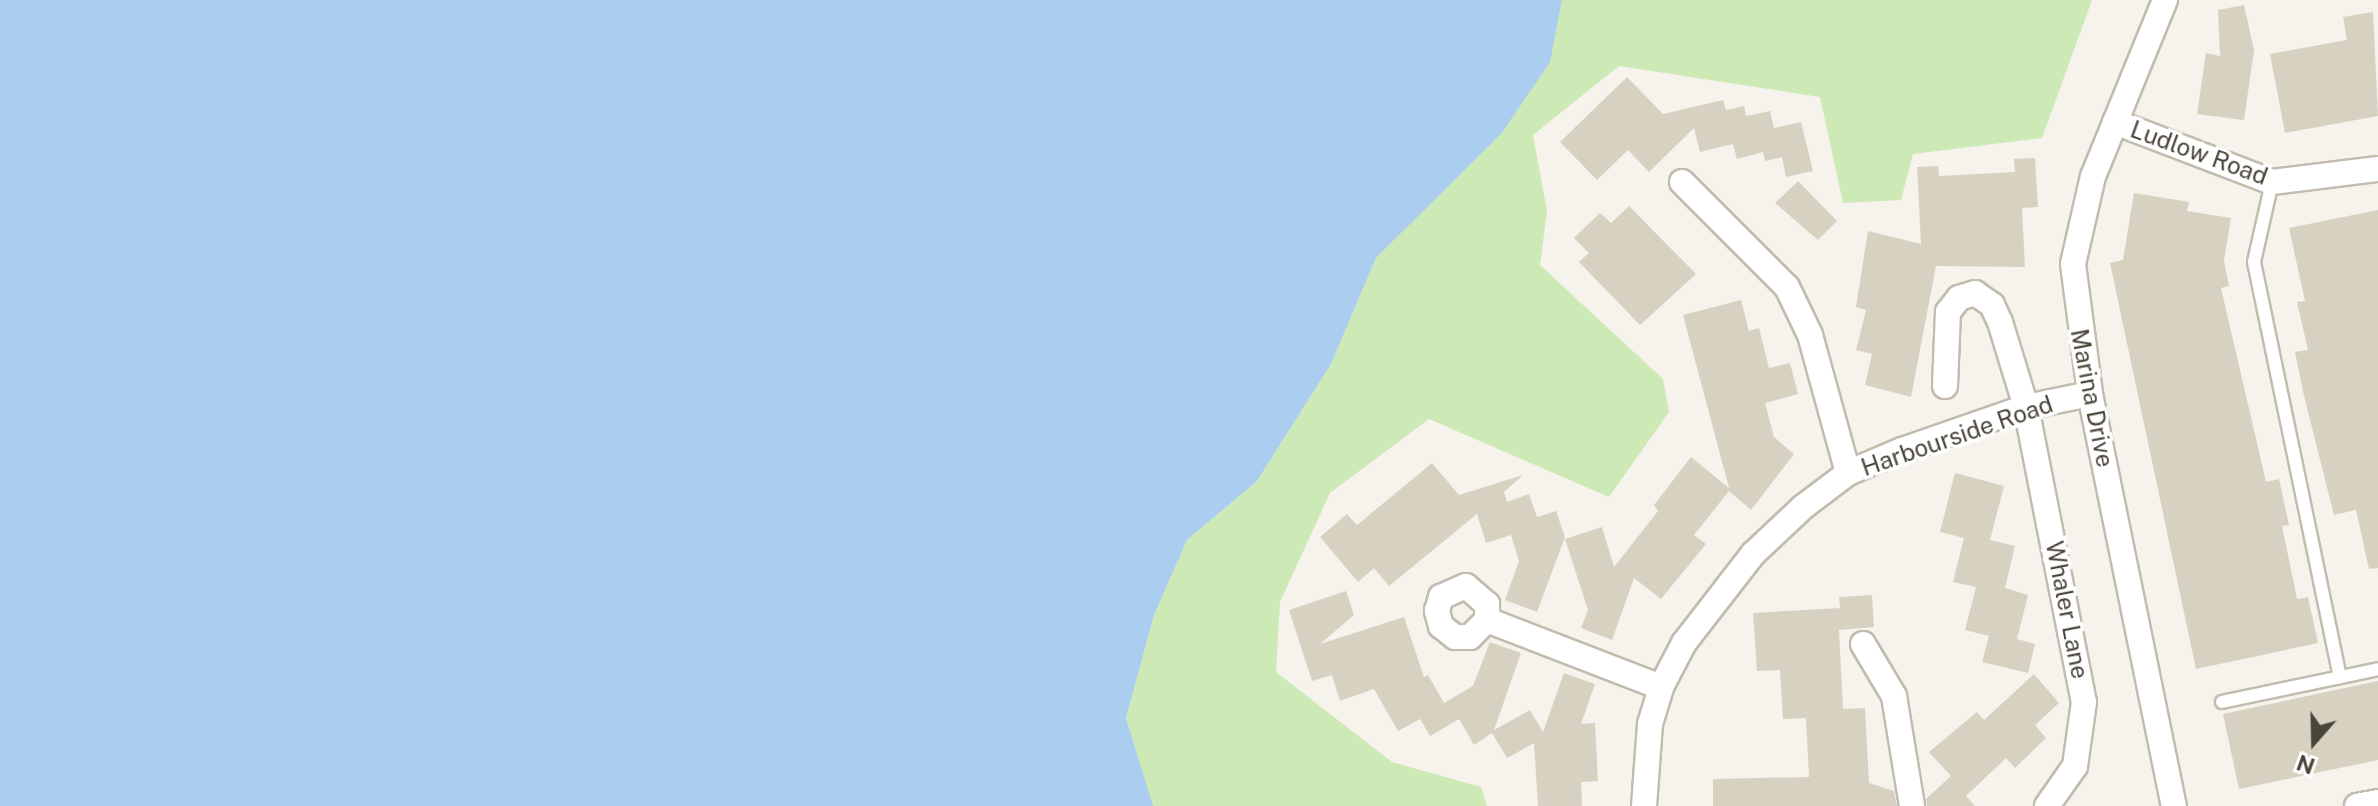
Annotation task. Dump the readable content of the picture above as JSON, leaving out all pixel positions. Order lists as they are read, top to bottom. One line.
{"streets":{"street":["Ludlow Road","Marina Drive","Harbourside Road","Whaler Lane"]},"crossings":[["Ludlow Road","Marina Drive"],["Marina Drive","Harbourside Road"],["Harbourside Road","Whaler Lane"]],"north":"bottom"}
